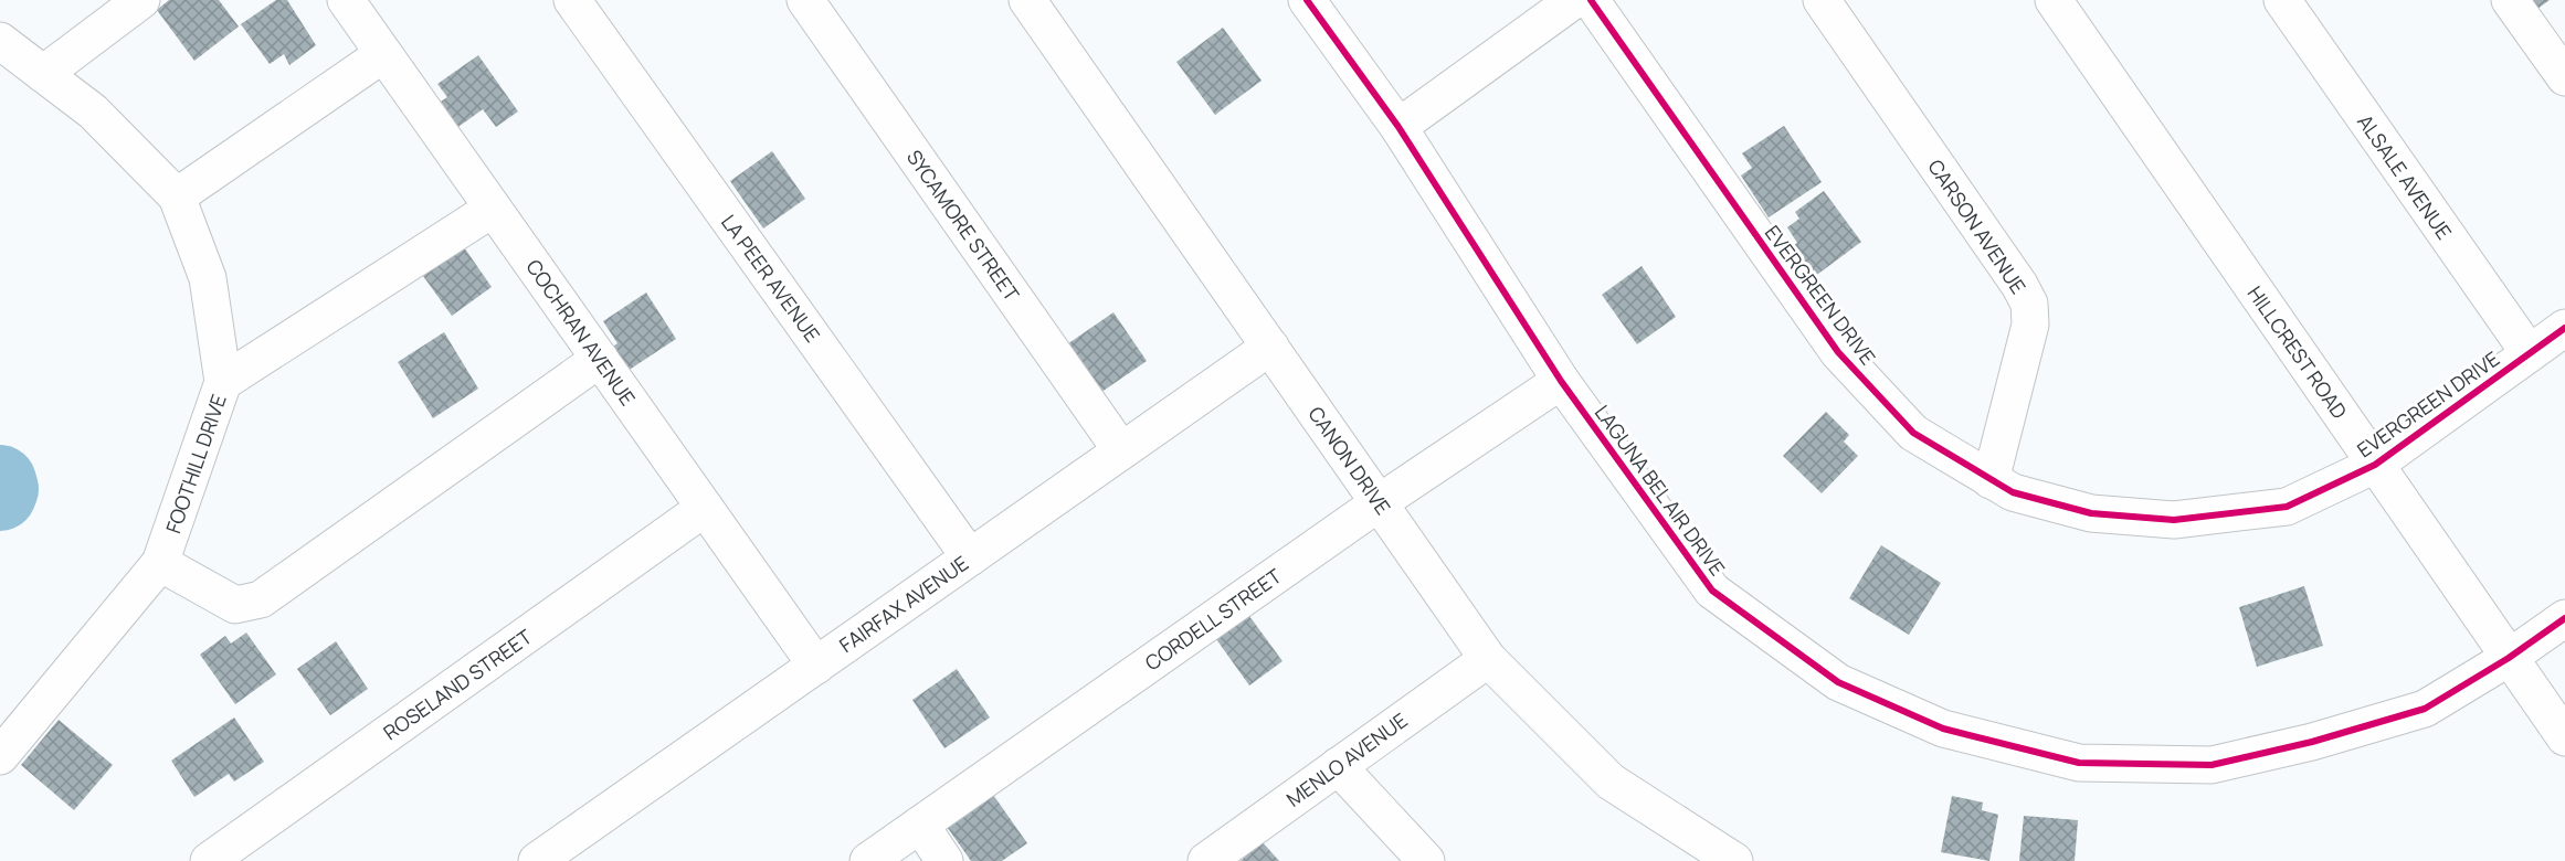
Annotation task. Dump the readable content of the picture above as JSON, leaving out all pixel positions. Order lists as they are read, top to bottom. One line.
{"streets":{"street":["ALSALE AVENUE","SYCAMORE STREET","CARSON AVENUE","LA PEER AVENUE","EVERGREEN DRIVE","COCHRAN AVENUE","HILLCREST ROAD","CANON DRIVE","FOOTHILL DRIVE","LAGUNA BEL AIR DRIVE","FAIRFAX AVENUE","CORDELL STREET","ROSELAND STREET","MENLO AVENUE"]},"crossings":[["ALSALE AVENUE","EVERGREEN DRIVE"],["SYCAMORE STREET","FAIRFAX AVENUE"],["CARSON AVENUE","EVERGREEN DRIVE"],["LA PEER AVENUE","FAIRFAX AVENUE"],["EVERGREEN DRIVE","HILLCREST ROAD"],["COCHRAN AVENUE","FAIRFAX AVENUE"],["COCHRAN AVENUE","ROSELAND STREET"],["HILLCREST ROAD","LAGUNA BEL AIR DRIVE"],["CANON DRIVE","FAIRFAX AVENUE"],["CANON DRIVE","CORDELL STREET"],["CANON DRIVE","MENLO AVENUE"],["LAGUNA BEL AIR DRIVE","CORDELL STREET"]]}
